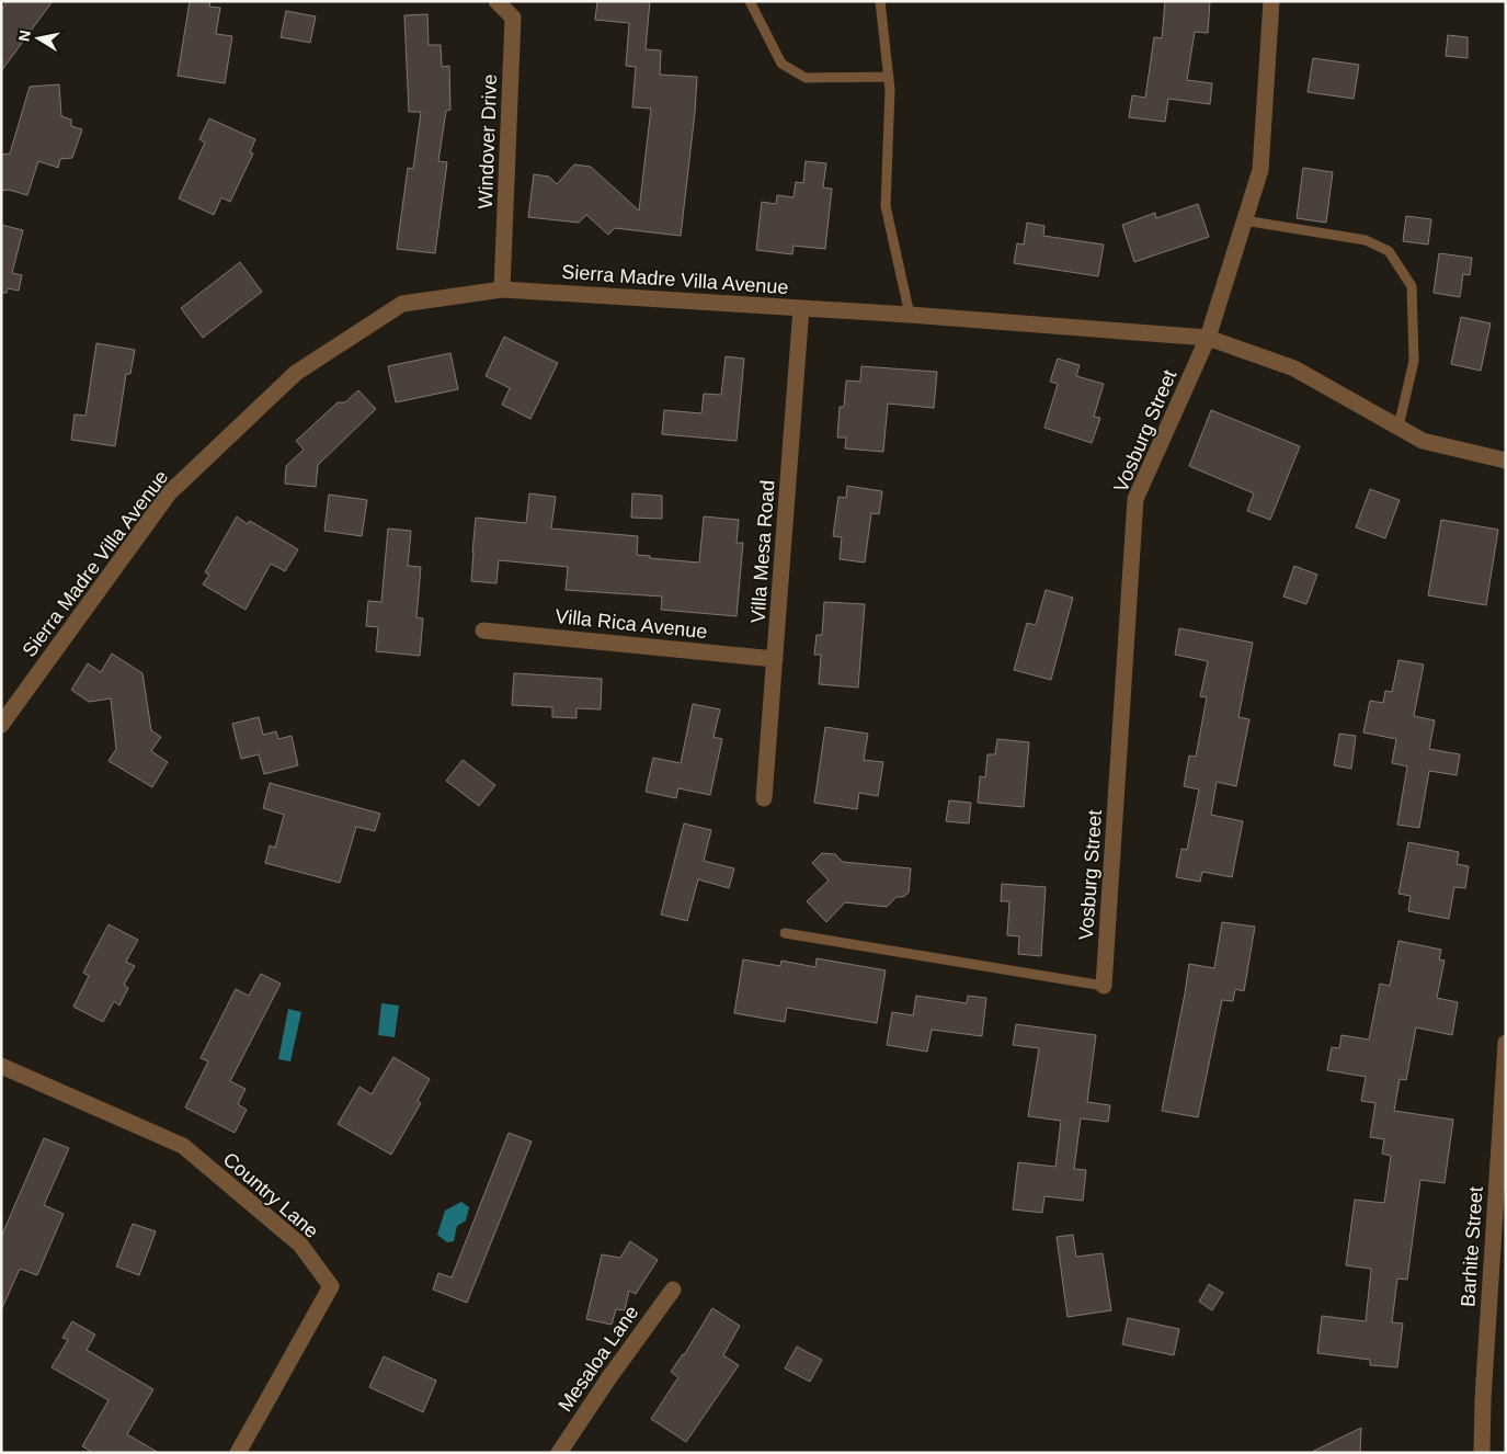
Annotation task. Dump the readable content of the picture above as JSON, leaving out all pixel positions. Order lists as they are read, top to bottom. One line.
{"streets":{"street":["Windover Drive","Sierra Madre Villa Avenue","Vosburg Street","Villa Mesa Road","Villa Rica Avenue","Country Lane","Barhite Street","Mesaloa Lane"]},"crossings":[["Windover Drive","Sierra Madre Villa Avenue"],["Sierra Madre Villa Avenue","Vosburg Street"],["Sierra Madre Villa Avenue","Villa Mesa Road"],["Villa Mesa Road","Villa Rica Avenue"]],"north":"left"}
